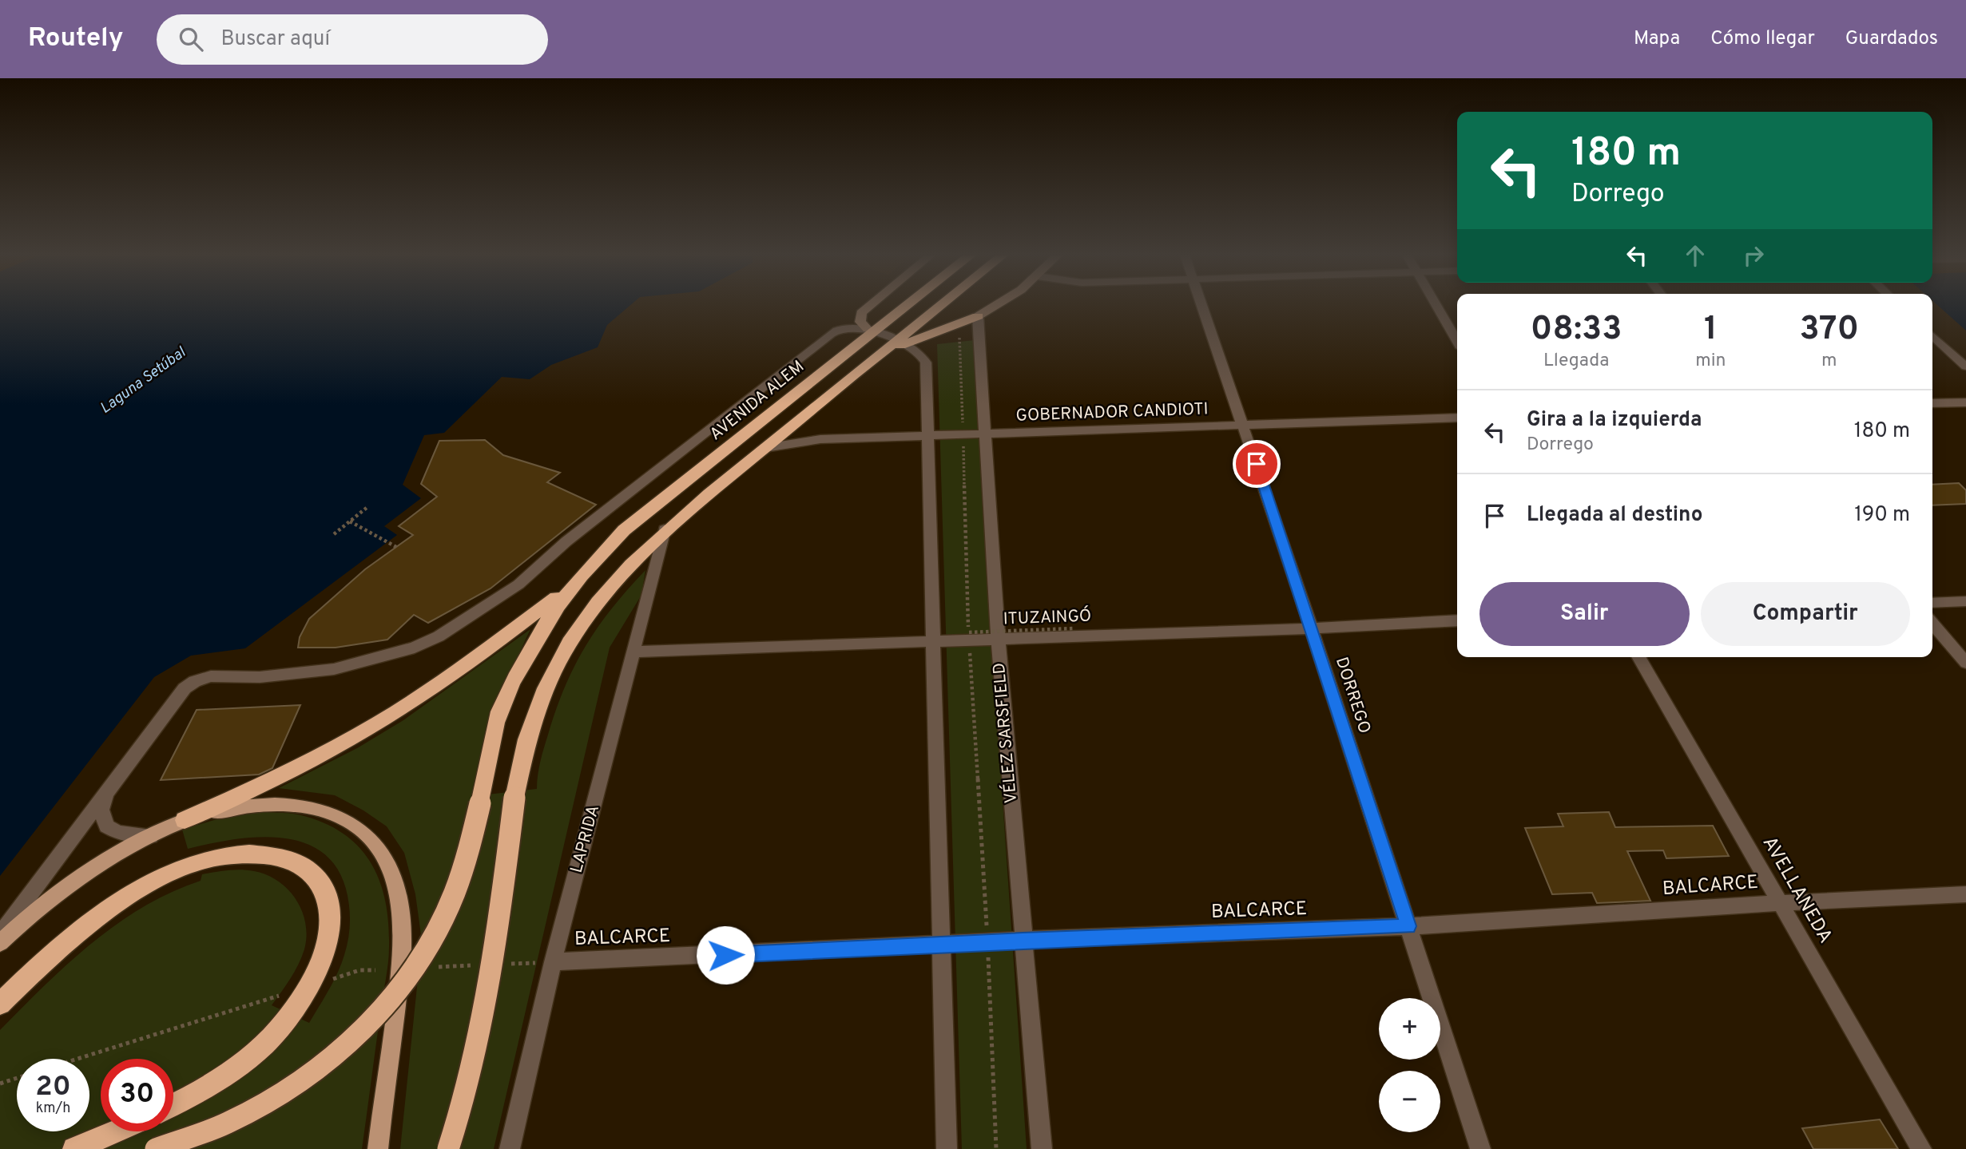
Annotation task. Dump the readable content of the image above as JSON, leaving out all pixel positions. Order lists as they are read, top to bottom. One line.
{"streets":{"highway":["AVENIDA ALEM"],"street":["GOBERNADOR CANDIOTI","ITUZAINGÓ","DORREGO","VÉLEZ SARSFIELD","LAPRIDA","BALCARCE","AVELLANEDA"]},"crossings":[["GOBERNADOR CANDIOTI","DORREGO"],["GOBERNADOR CANDIOTI","VÉLEZ SARSFIELD"],["ITUZAINGÓ","DORREGO"],["ITUZAINGÓ","VÉLEZ SARSFIELD"],["ITUZAINGÓ","LAPRIDA"],["DORREGO","BALCARCE"],["VÉLEZ SARSFIELD","BALCARCE"],["LAPRIDA","BALCARCE"],["BALCARCE","AVELLANEDA"]],"water":["Laguna Setúbal"],"page":{"header":"Routely","search":"Buscar aquí","nav":["Mapa","Cómo llegar","Guardados"],"turn":["180 m","Dorrego"],"eta":["08:33","Llegada","1","min","370","m"],"list":[{"name":"Gira a la izquierda","note":"Dorrego","value":"180 m"},{"name":"Llegada al destino","value":"190 m"}],"buttons":["Salir","Compartir"],"map_buttons":["+","−"],"speed":"20 km/h","limit":"30"}}
